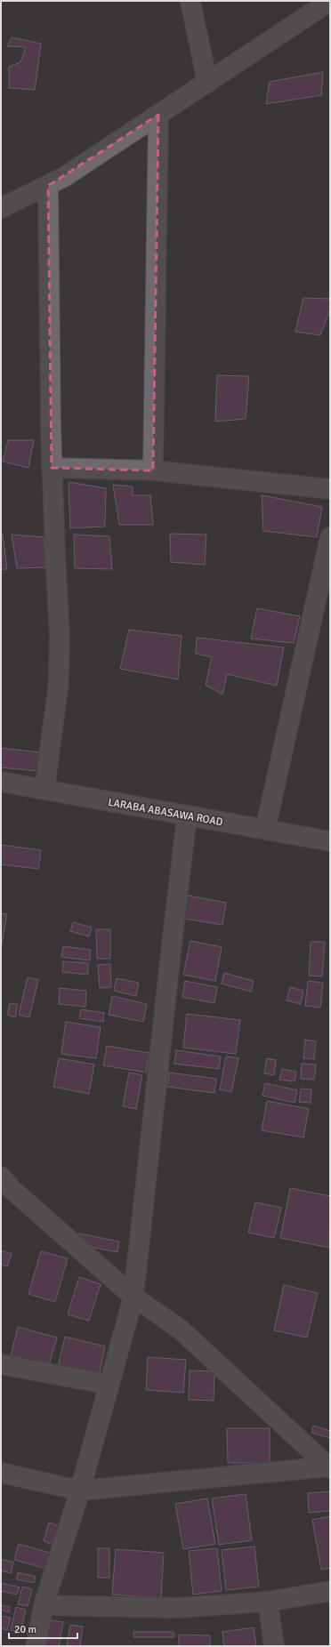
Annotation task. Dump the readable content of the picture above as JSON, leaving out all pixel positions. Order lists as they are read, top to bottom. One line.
{"streets":{"street":["LARABA ABASAWA ROAD"]},"scale_bar":"20 m"}
